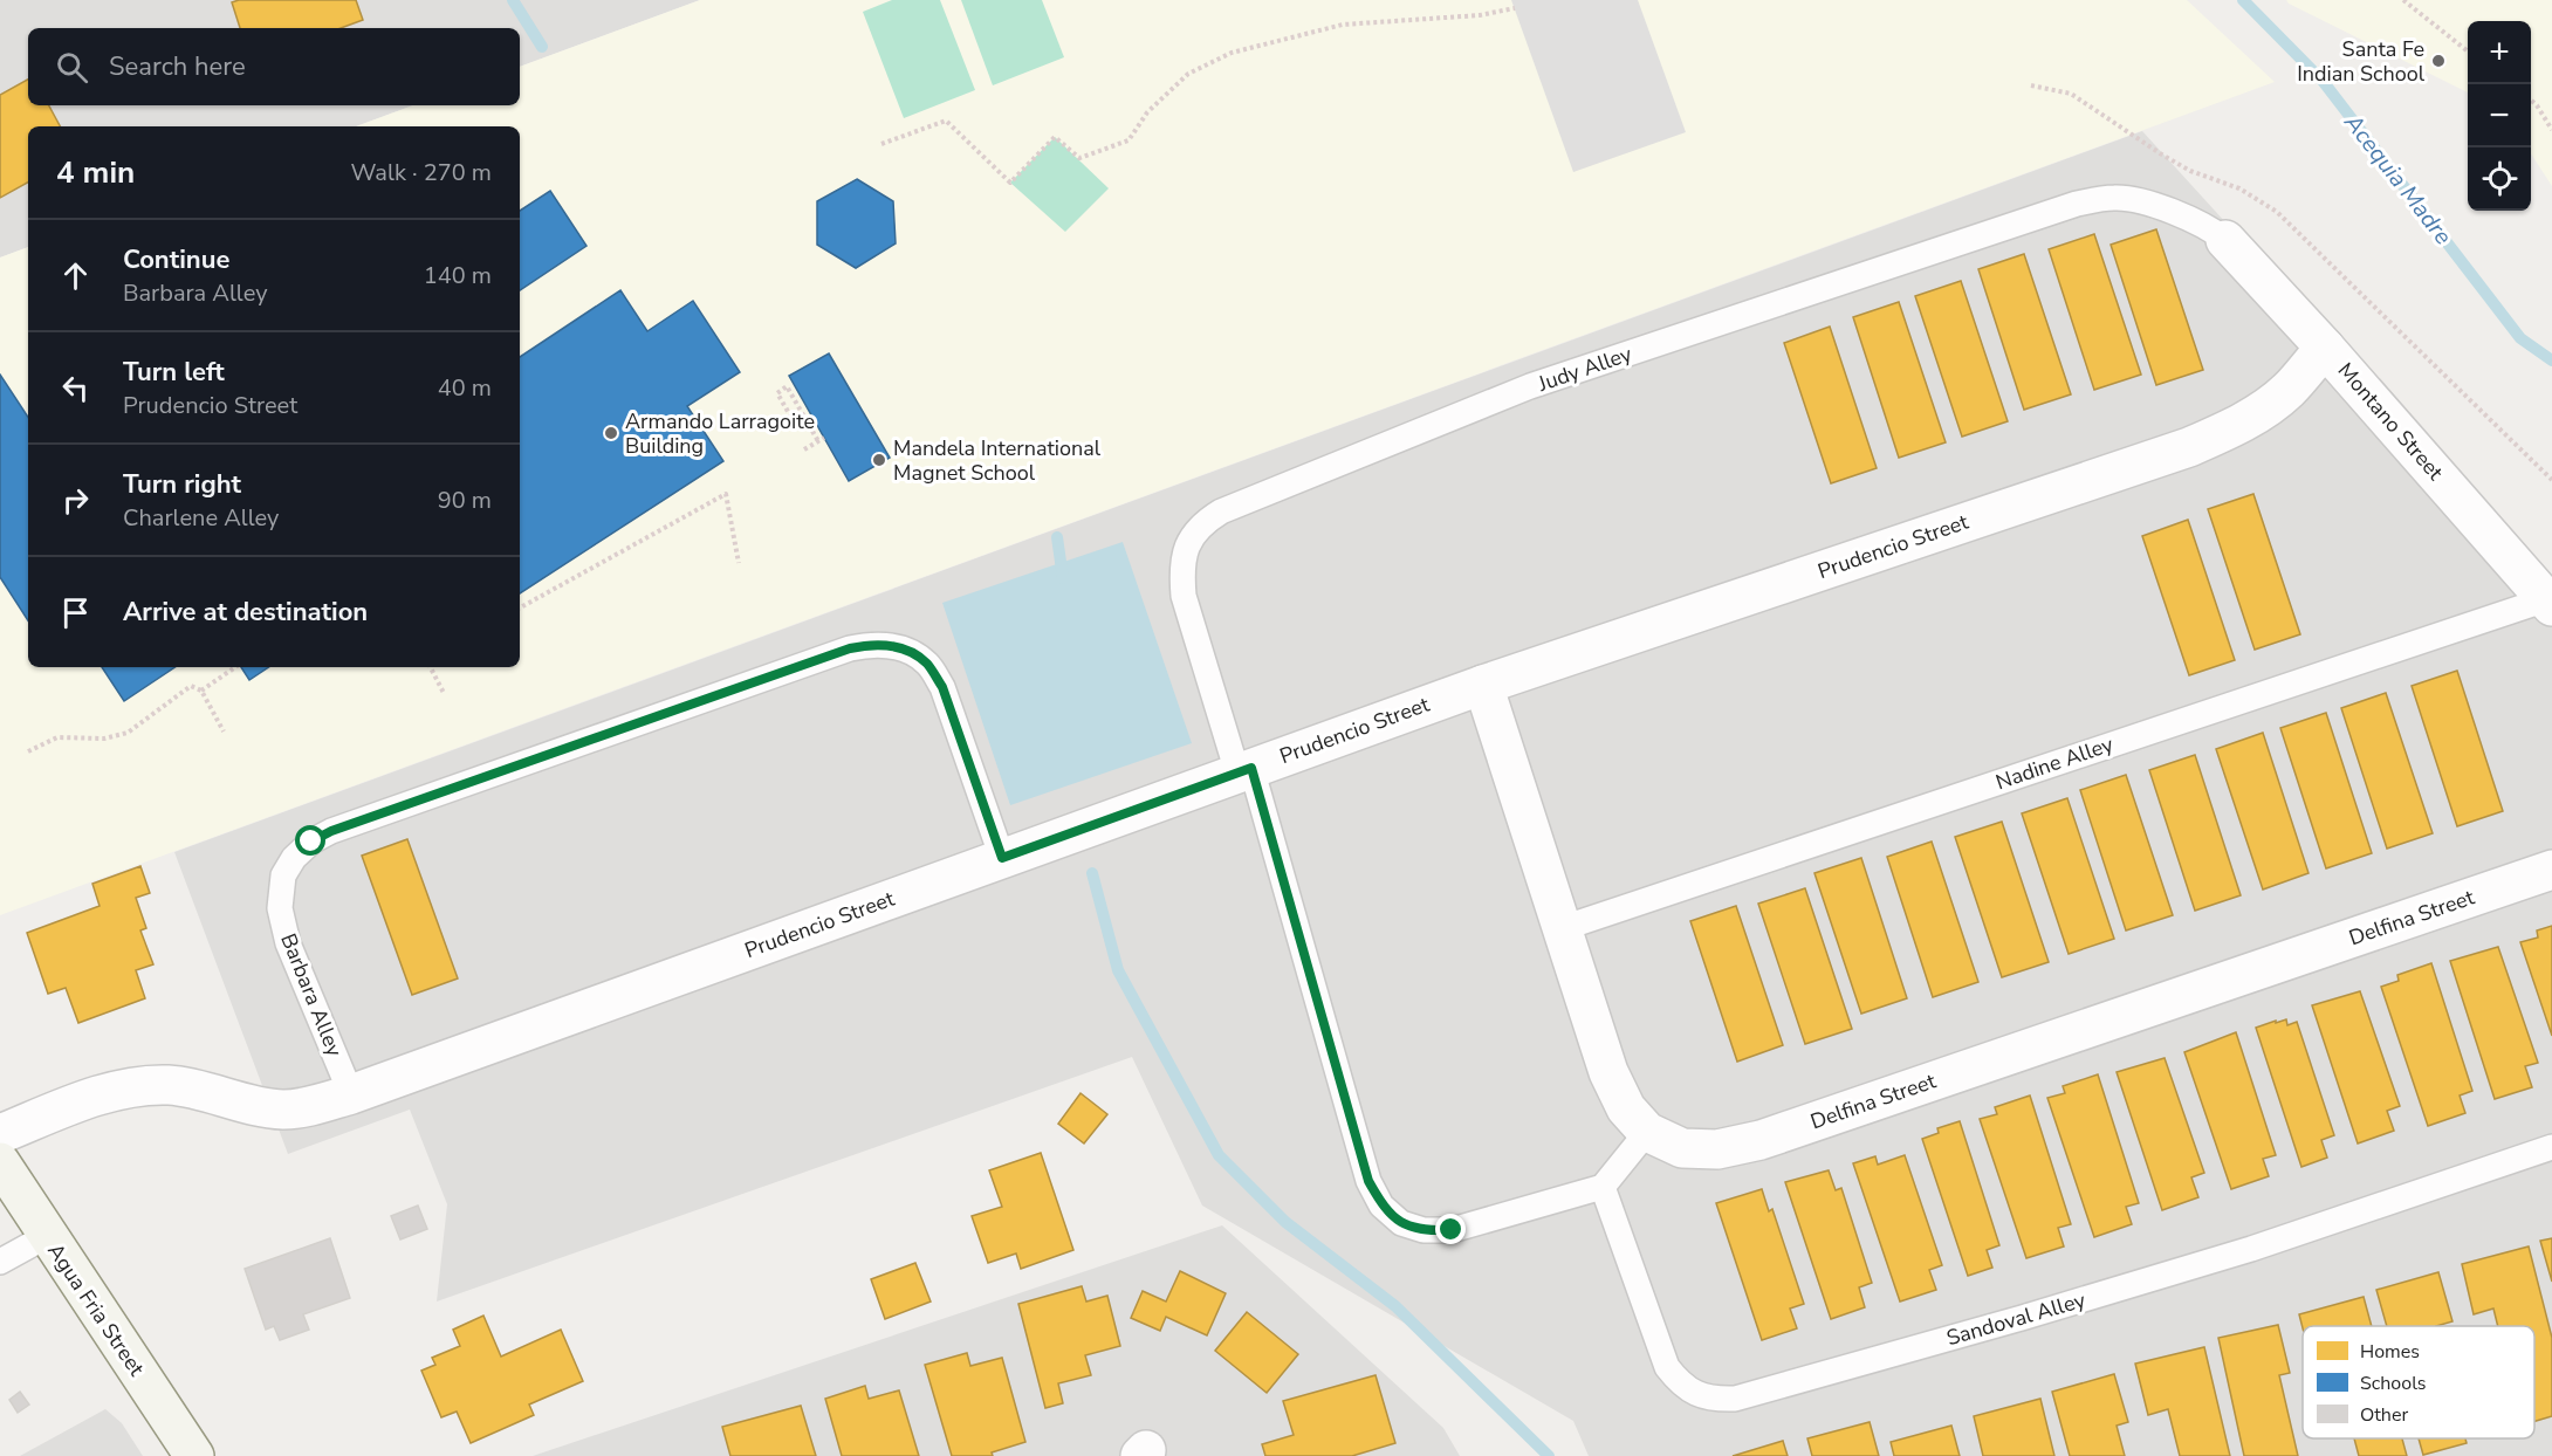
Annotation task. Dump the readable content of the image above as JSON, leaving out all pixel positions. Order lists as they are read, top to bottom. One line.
{"streets":{"street":["Montano Street","Prudencio Street","Delfina Street","Agua Fria Street"],"lane":["Judy Alley","Nadine Alley","Barbara Alley","Sandoval Alley"]},"crossings":[["Judy Alley","Montano Street"],["Judy Alley","Prudencio Street"],["Judy Alley","Sandoval Alley"],["Montano Street","Prudencio Street"],["Montano Street","Nadine Alley"],["Prudencio Street","Delfina Street"],["Prudencio Street","Barbara Alley"],["Nadine Alley","Delfina Street"]],"water":["Acequia Madre"],"places":["Santa Fe Indian School","Armando Larragoite Building","Mandela International Magnet School"],"legend":["Homes","Schools","Other"],"page":{"map_buttons":["+","−"],"search":"Search here","heading":["4 min","Walk · 270 m"],"list":[["Continue","Barbara Alley","140 m"],["Turn left","Prudencio Street","40 m"],["Turn right","Charlene Alley","90 m"],"Arrive at destination"]}}
